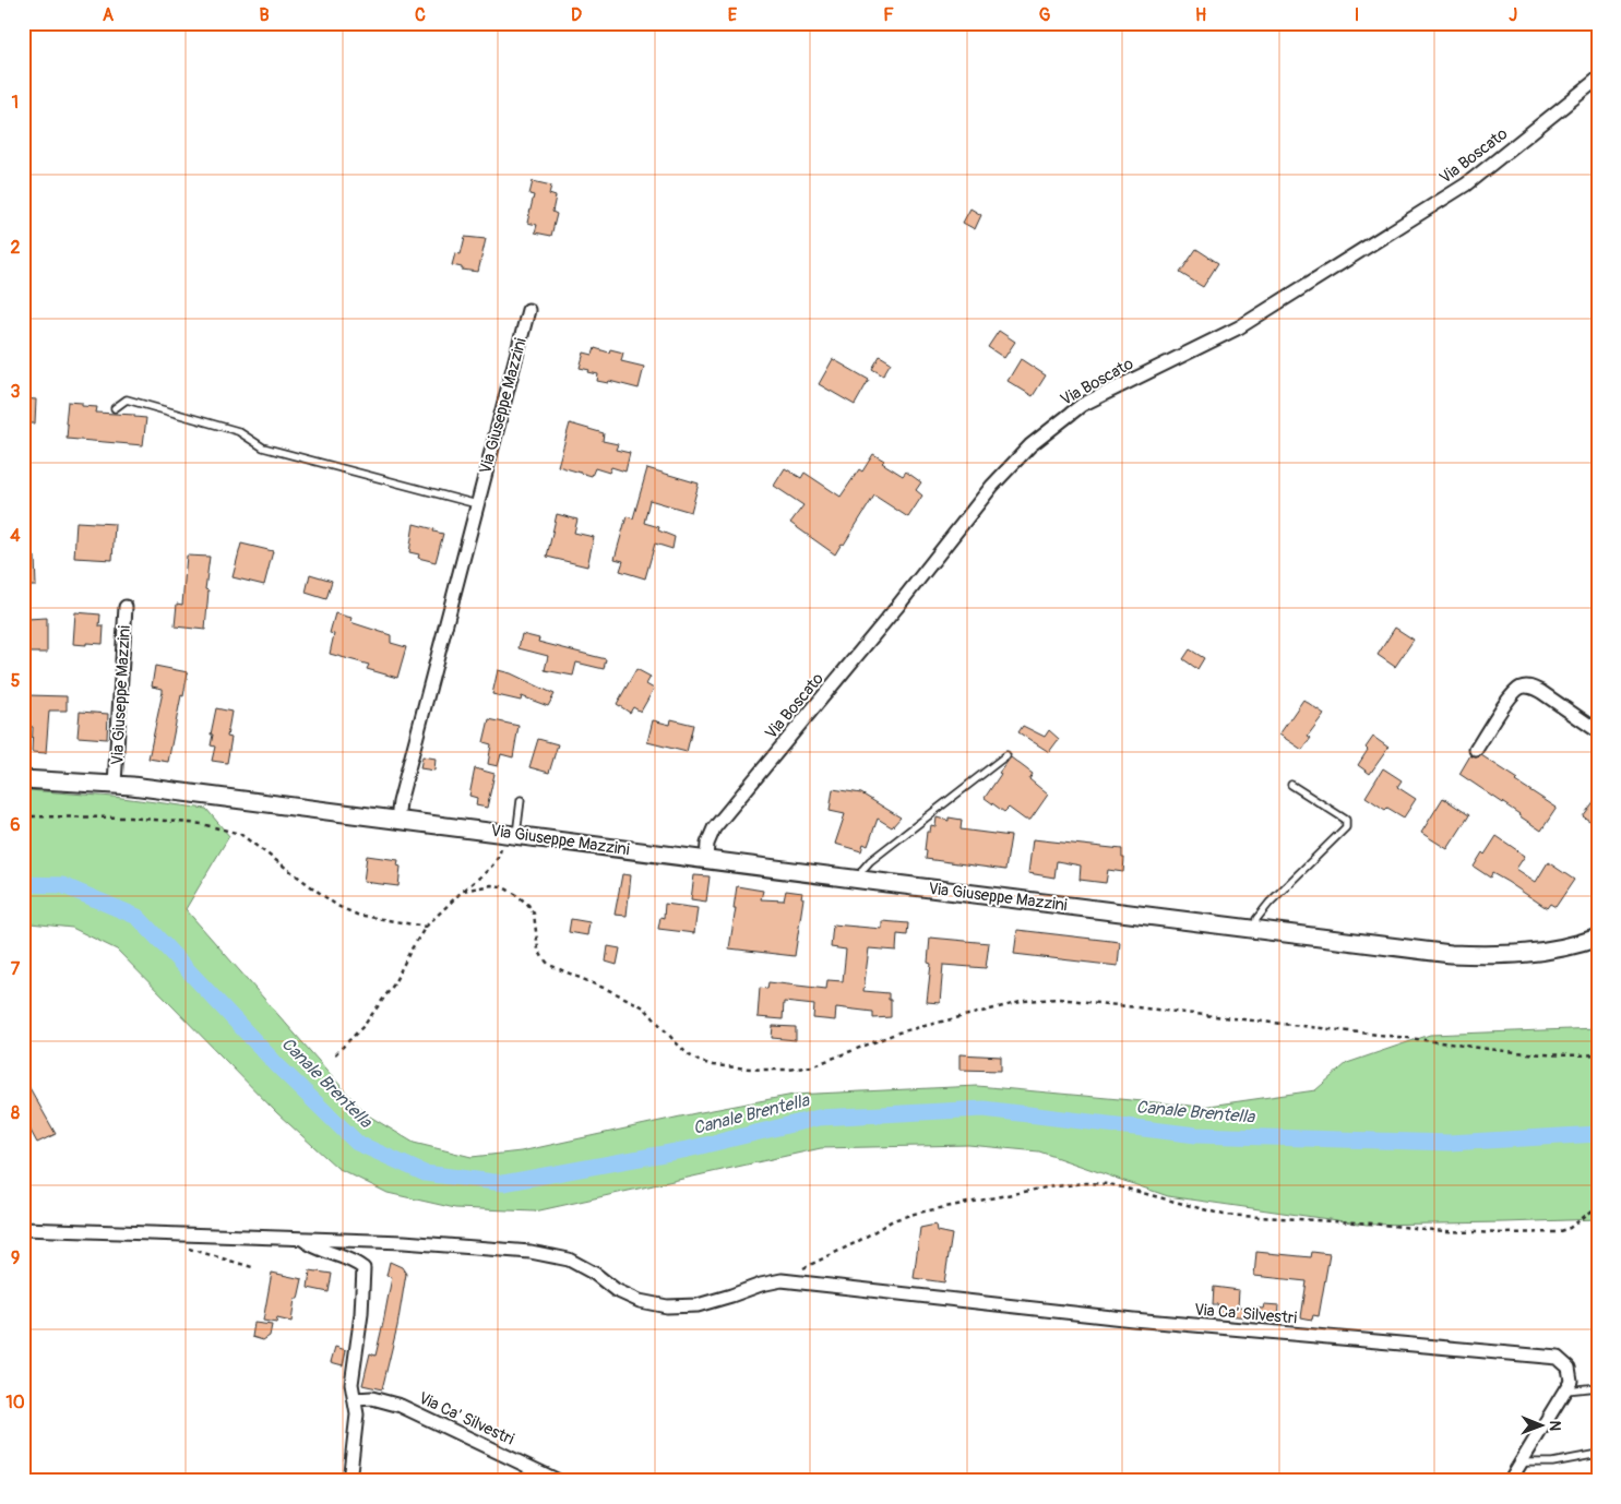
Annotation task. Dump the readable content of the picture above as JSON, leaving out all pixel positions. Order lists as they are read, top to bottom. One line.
{"streets":{"main road":["Via Giuseppe Mazzini"],"street":["Via Boscato","Via Ca' Silvestri"]},"crossings":[["Via Boscato","Via Giuseppe Mazzini"]],"water":["Canale Brentella"],"north":"right","grid":{"columns":["A","B","C","D","E","F","G","H","I","J"],"rows":["1","2","3","4","5","6","7","8","9","10"]}}
